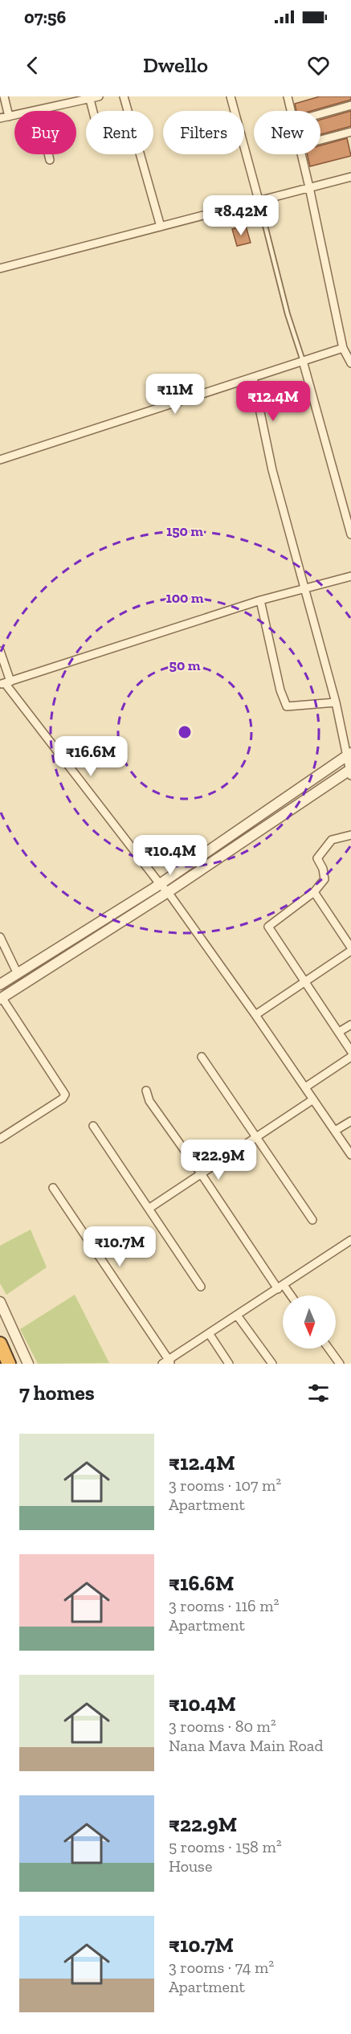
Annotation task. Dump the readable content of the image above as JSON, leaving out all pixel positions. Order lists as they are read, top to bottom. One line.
{"north":"bottom","page":{"status":"07:56","header":"Dwello","chip":["Buy","Rent","Filters","New"],"price":["₹8.42M","₹11M","₹12.4M","₹16.6M","₹10.4M","₹22.9M","₹10.7M"],"heading":"7 homes","list":[{"name":"₹12.4M","note":"3 rooms · 107 m² · Apartment"},{"name":"₹16.6M","note":"3 rooms · 116 m² · Apartment"},{"name":"₹10.4M","note":"3 rooms · 80 m² · Nana Mava Main Road"},{"name":"₹22.9M","note":"5 rooms · 158 m² · House"},{"name":"₹10.7M","note":"3 rooms · 74 m² · Apartment"}]},"rings":["150 m","100 m","50 m"]}
